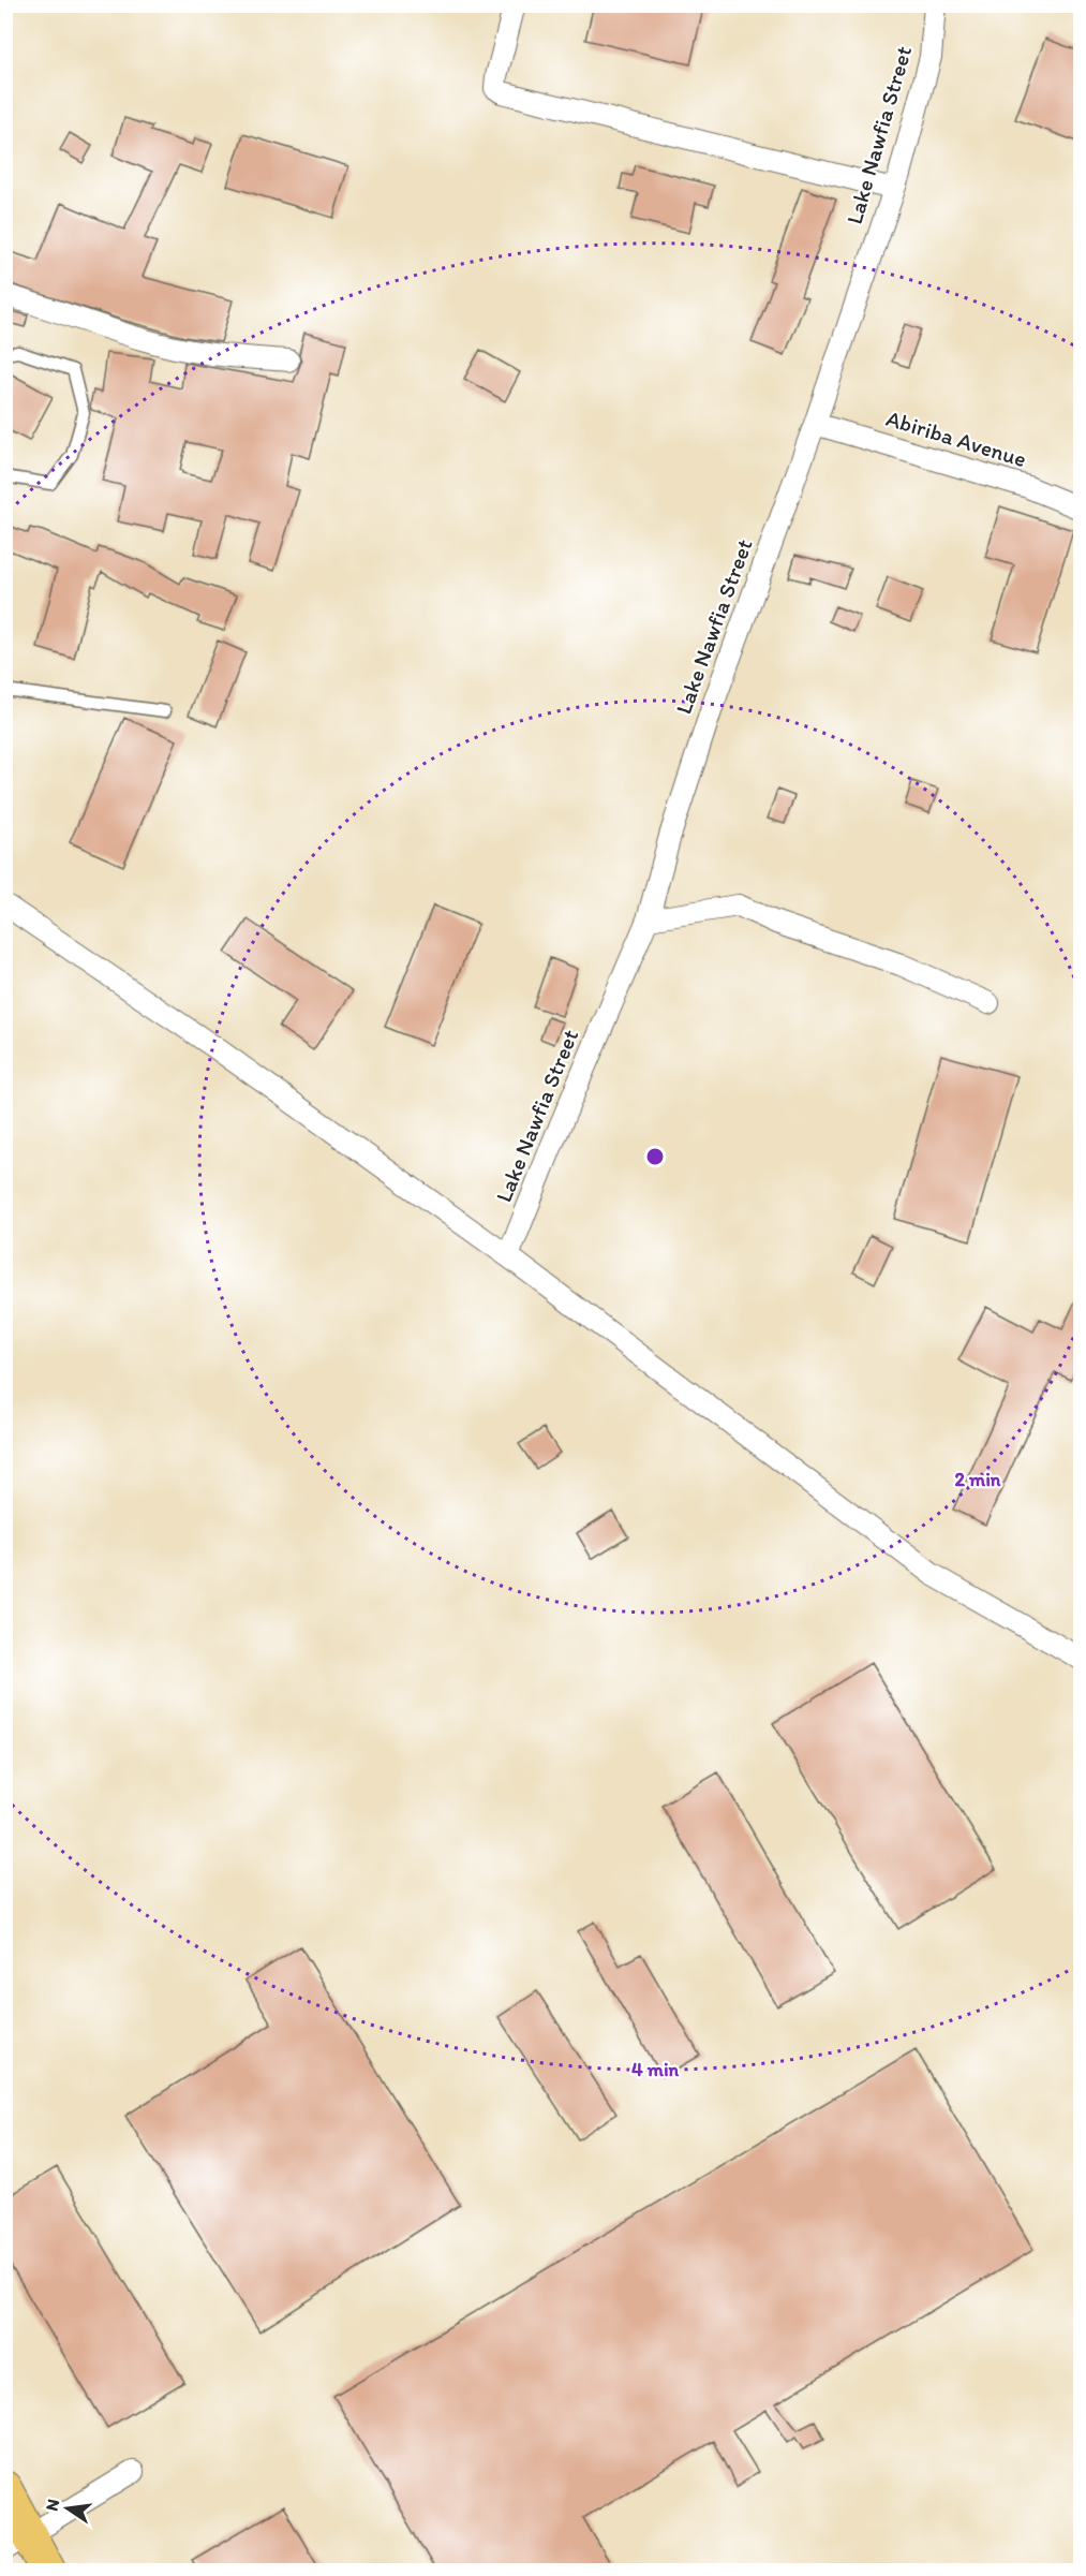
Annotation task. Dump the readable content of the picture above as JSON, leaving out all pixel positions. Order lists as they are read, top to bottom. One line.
{"streets":{"street":["Lake Nawfia Street","Abiriba Avenue"]},"crossings":[["Lake Nawfia Street","Abiriba Avenue"]],"north":"left","rings":["2 min","4 min"]}
